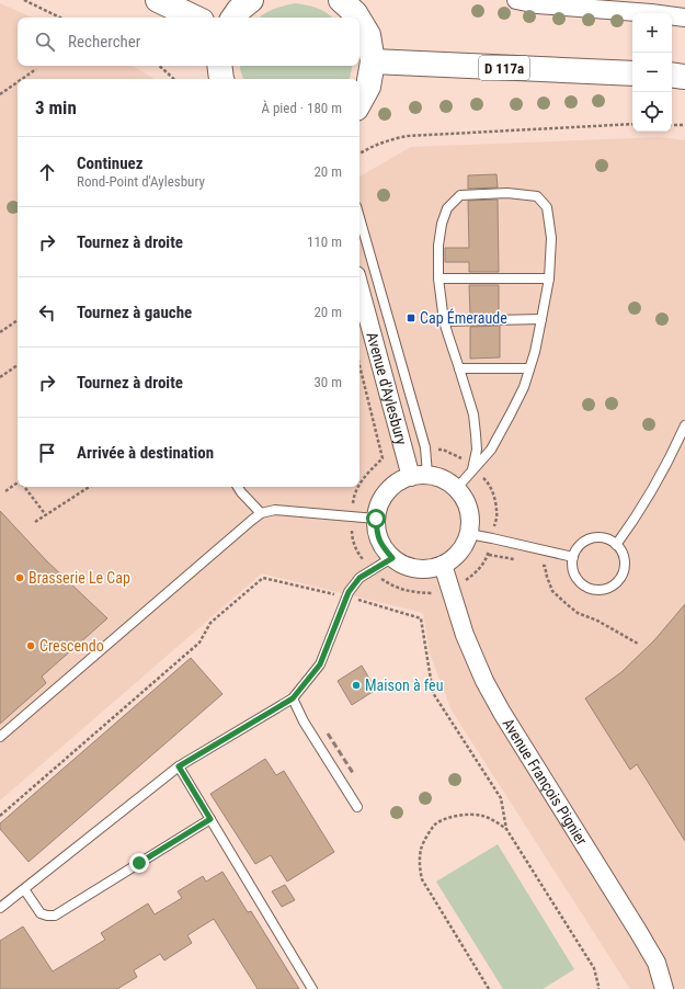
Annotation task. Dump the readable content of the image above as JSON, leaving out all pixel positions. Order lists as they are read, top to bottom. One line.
{"streets":{"main road":["D 117a"],"street":["Avenue d'Aylesbury","Avenue François Pignier"]},"crossings":[["Avenue d'Aylesbury","Avenue François Pignier"]],"places":{"transit":["Cap Émeraude"],"other":["Brasserie Le Cap","Crescendo","Maison à feu"]},"page":{"map_buttons":["+","−"],"search":"Rechercher","heading":["3 min","À pied · 180 m"],"list":[["Continuez","Rond-Point d'Aylesbury","20 m"],["Tournez à droite","110 m"],["Tournez à gauche","20 m"],["Tournez à droite","30 m"],"Arrivée à destination"]}}
